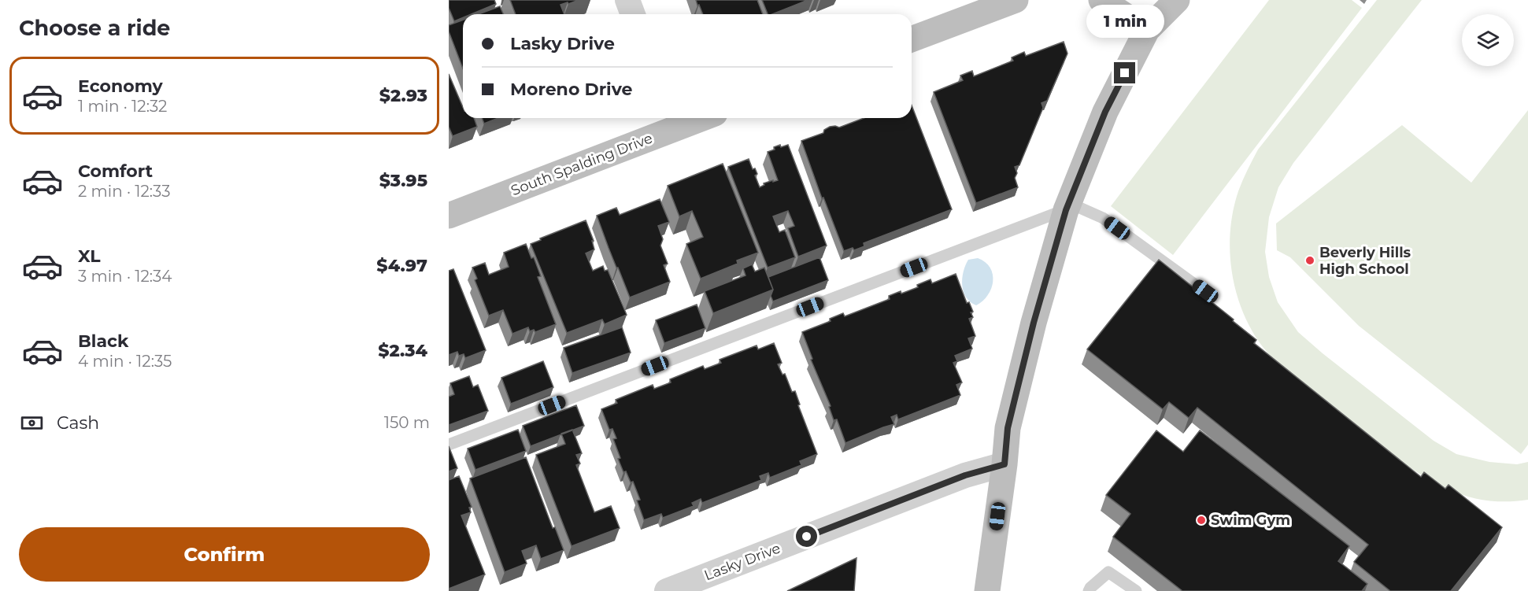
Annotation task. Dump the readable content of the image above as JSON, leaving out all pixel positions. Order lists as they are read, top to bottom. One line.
{"streets":{"street":["South Spalding Drive","Lasky Drive"]},"places":["Beverly Hills High School","Swim Gym"],"page":{"heading":"Choose a ride","bubble":"1 min","banner":["Lasky Drive","Moreno Drive"],"list":[{"name":"Economy","note":"1 min · 12:32","value":"$2.93"},{"name":"Comfort","note":"2 min · 12:33","value":"$3.95"},{"name":"XL","note":"3 min · 12:34","value":"$4.97"},{"name":"Black","note":"4 min · 12:35","value":"$2.34"}],"pay":["Cash","150 m"],"buttons":"Confirm"}}
